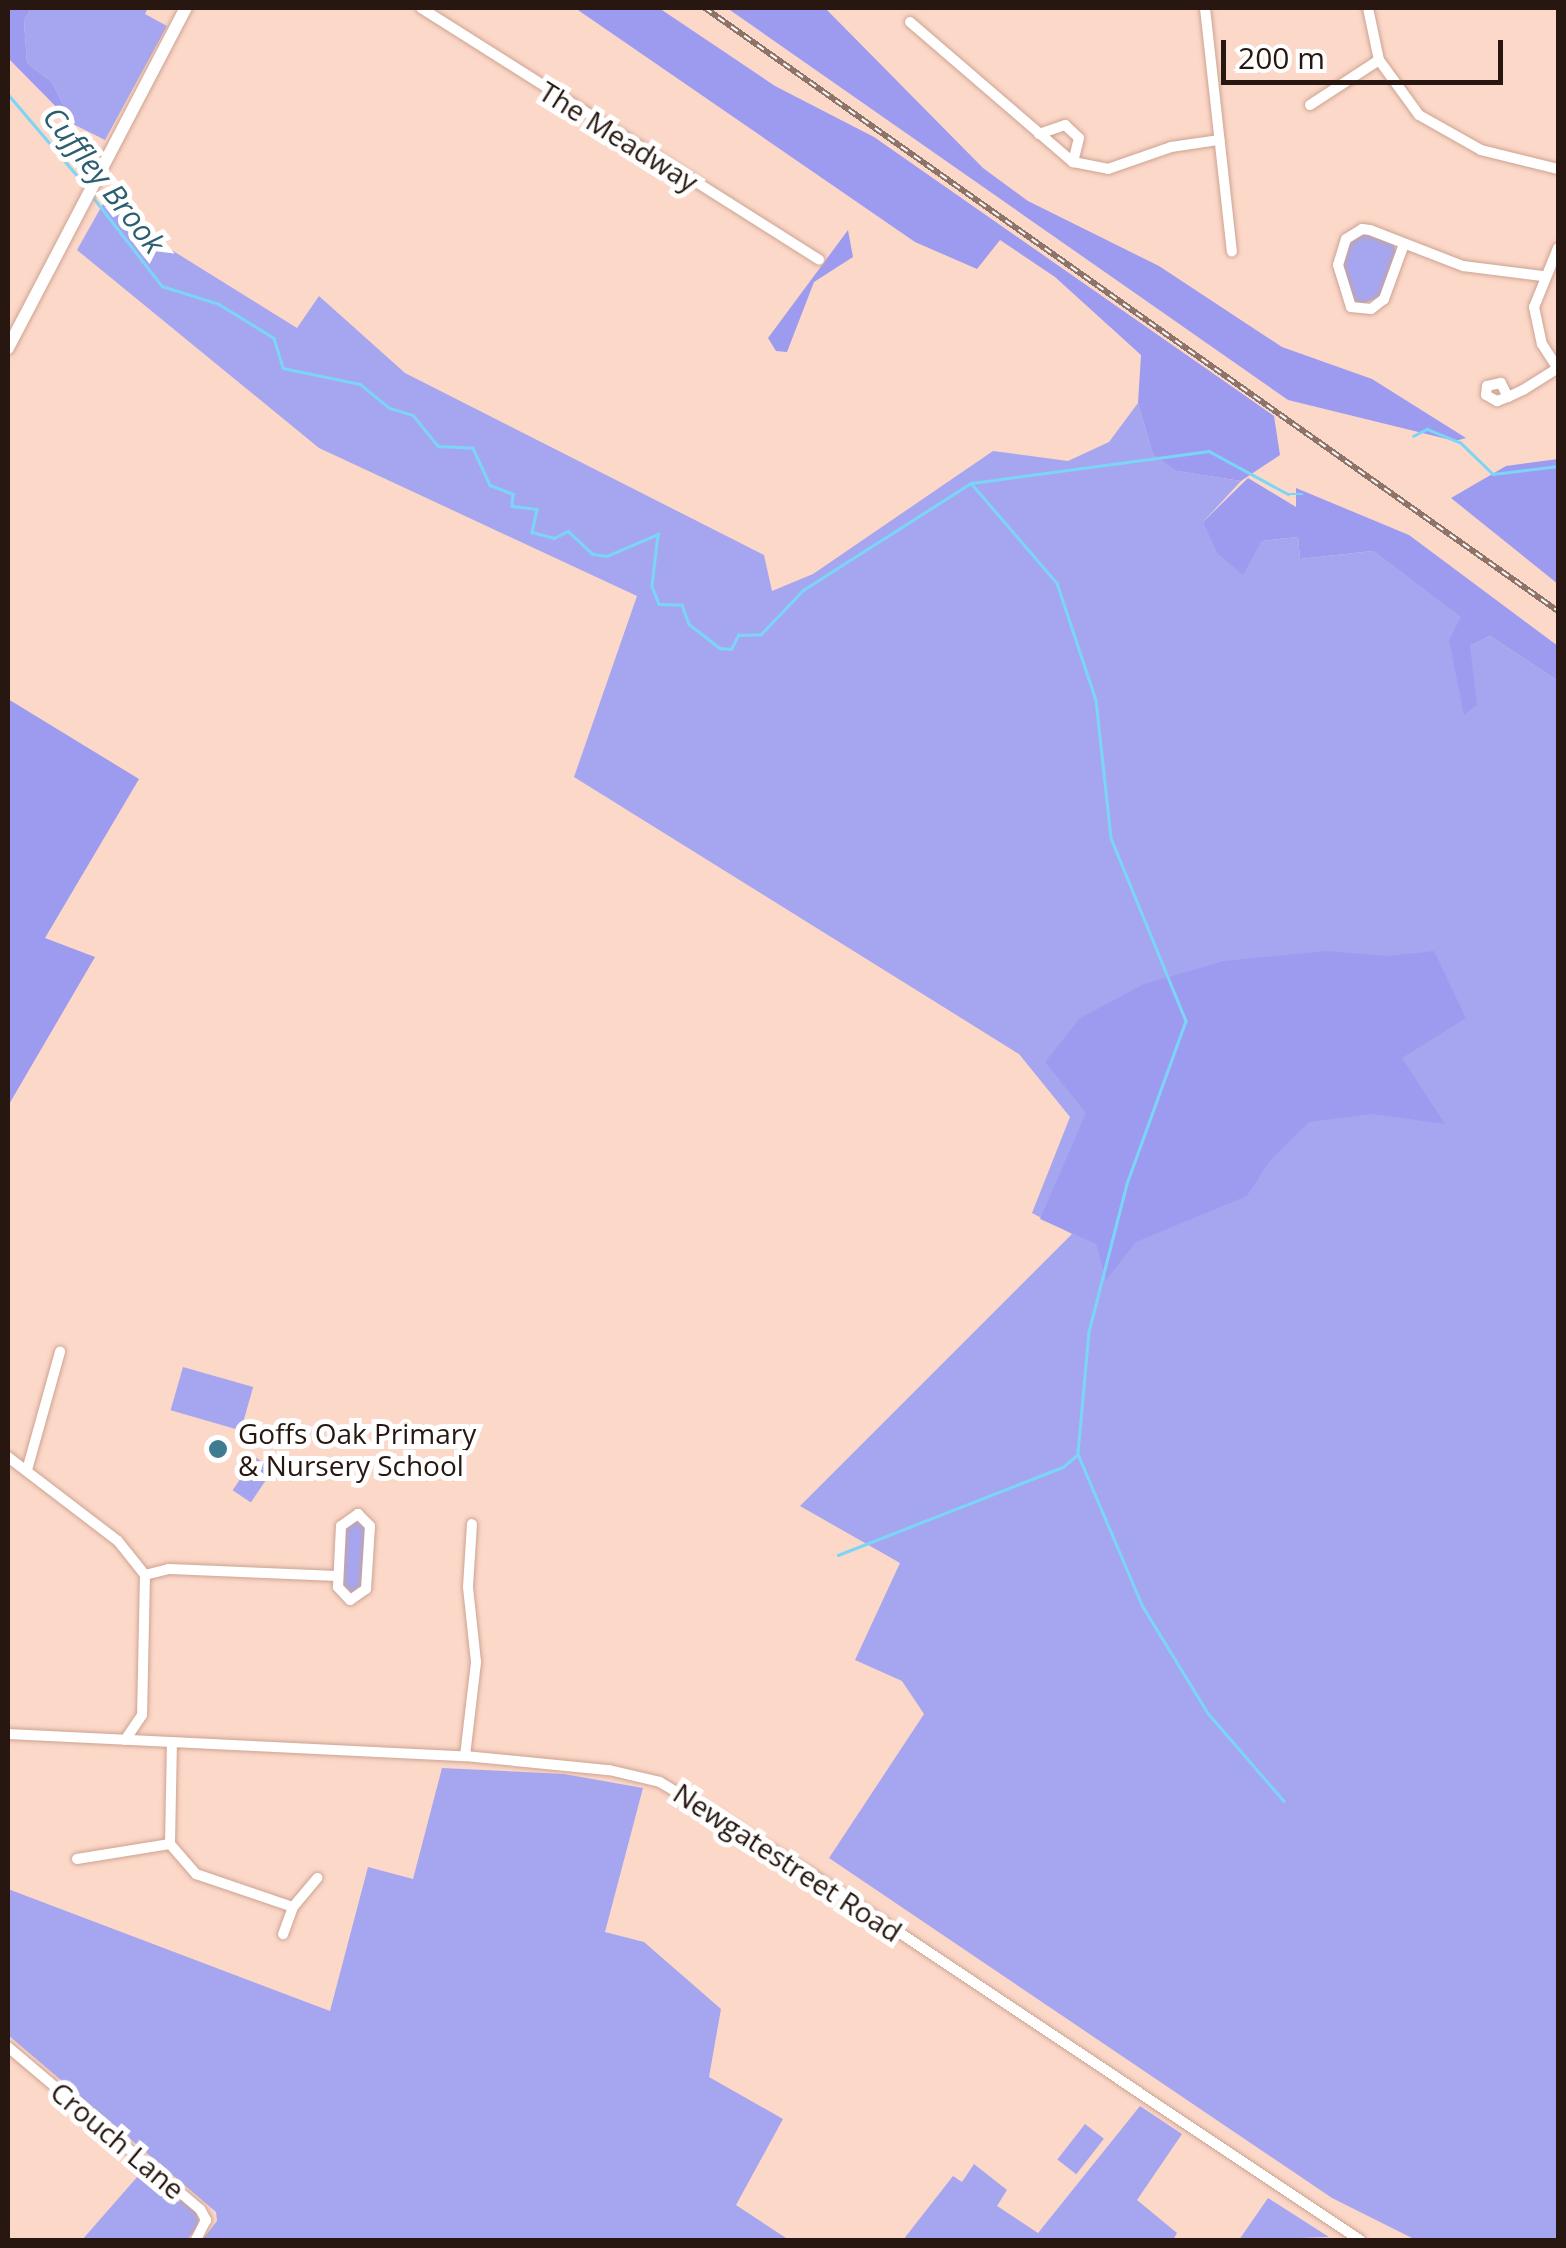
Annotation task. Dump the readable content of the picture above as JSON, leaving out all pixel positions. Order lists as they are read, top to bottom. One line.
{"streets":{"street":["The Meadway","Newgatestreet Road","Crouch Lane"]},"water":["Cuffley Brook"],"places":["Goffs Oak Primary & Nursery School"],"scale_bar":"200 m"}
